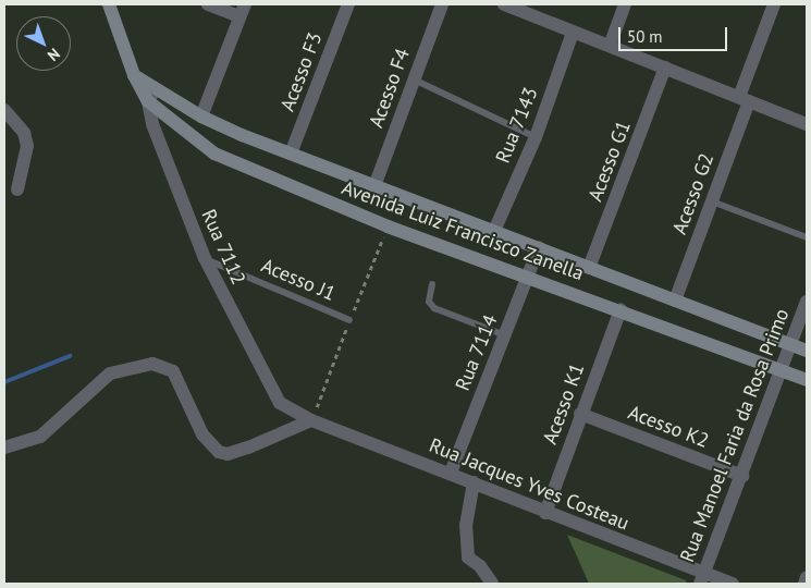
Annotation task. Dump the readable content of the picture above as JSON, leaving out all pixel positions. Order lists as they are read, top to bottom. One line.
{"streets":{"street":["Acesso F3","Acesso F4","Rua 7143","Acesso G1","Acesso G2","Avenida Luiz Francisco Zanella","Rua 7112","Rua 7114","Acesso K1","Acesso K2","Rua Manoel Faria da Rosa Primo","Rua Jacques Yves Costeau"],"lane":["Acesso J1"]},"crossings":[["Acesso F3","Avenida Luiz Francisco Zanella"],["Acesso F4","Avenida Luiz Francisco Zanella"],["Rua 7143","Avenida Luiz Francisco Zanella"],["Acesso G1","Avenida Luiz Francisco Zanella"],["Acesso G2","Avenida Luiz Francisco Zanella"],["Avenida Luiz Francisco Zanella","Rua 7112"],["Avenida Luiz Francisco Zanella","Rua 7114"],["Avenida Luiz Francisco Zanella","Acesso K1"],["Avenida Luiz Francisco Zanella","Rua Manoel Faria da Rosa Primo"],["Rua 7112","Acesso J1"],["Rua 7112","Rua Jacques Yves Costeau"],["Rua 7114","Rua Jacques Yves Costeau"],["Acesso K1","Acesso K2"],["Acesso K1","Rua Jacques Yves Costeau"],["Acesso K2","Rua Manoel Faria da Rosa Primo"],["Rua Manoel Faria da Rosa Primo","Rua Jacques Yves Costeau"]],"scale_bar":"50 m","north":"bottom right"}
